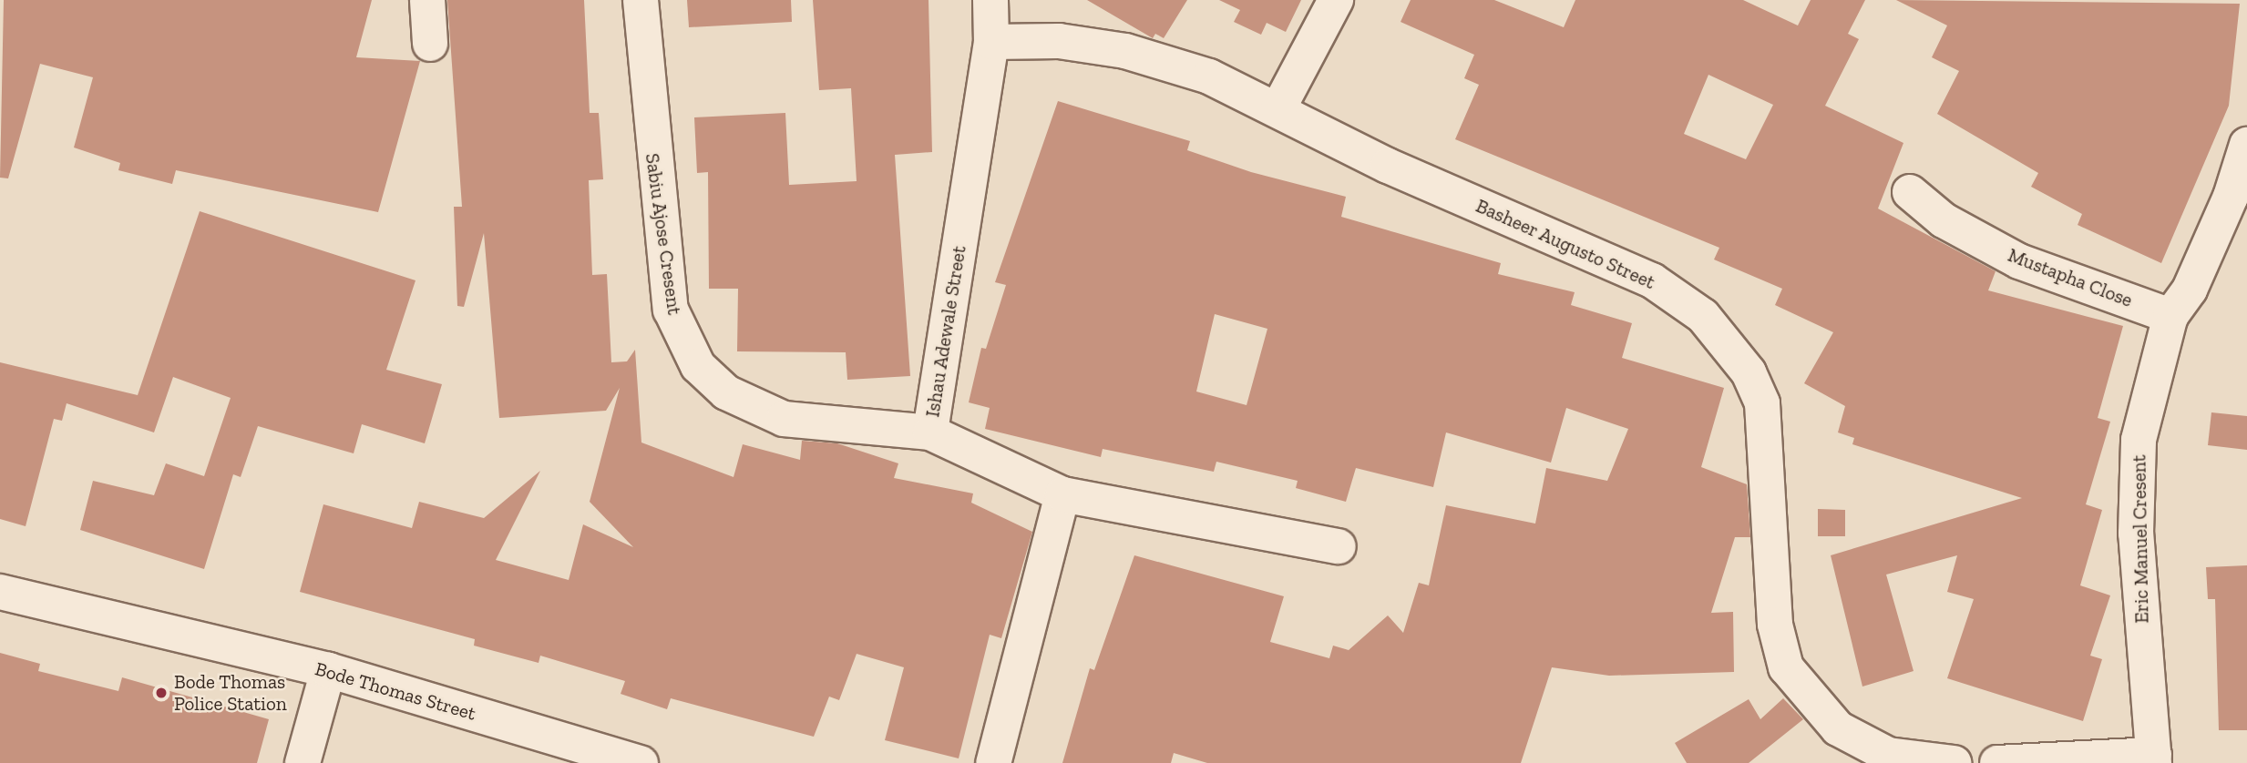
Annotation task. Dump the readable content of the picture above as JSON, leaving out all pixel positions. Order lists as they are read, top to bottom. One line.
{"streets":{"street":["Sabiu Ajose Cresent","Basheer Augusto Street","Mustapha Close","Ishau Adewale Street","Eric Manuel Cresent","Bode Thomas Street"]},"crossings":[["Sabiu Ajose Cresent","Ishau Adewale Street"],["Basheer Augusto Street","Ishau Adewale Street"],["Mustapha Close","Eric Manuel Cresent"]],"places":["Bode Thomas Police Station"]}
